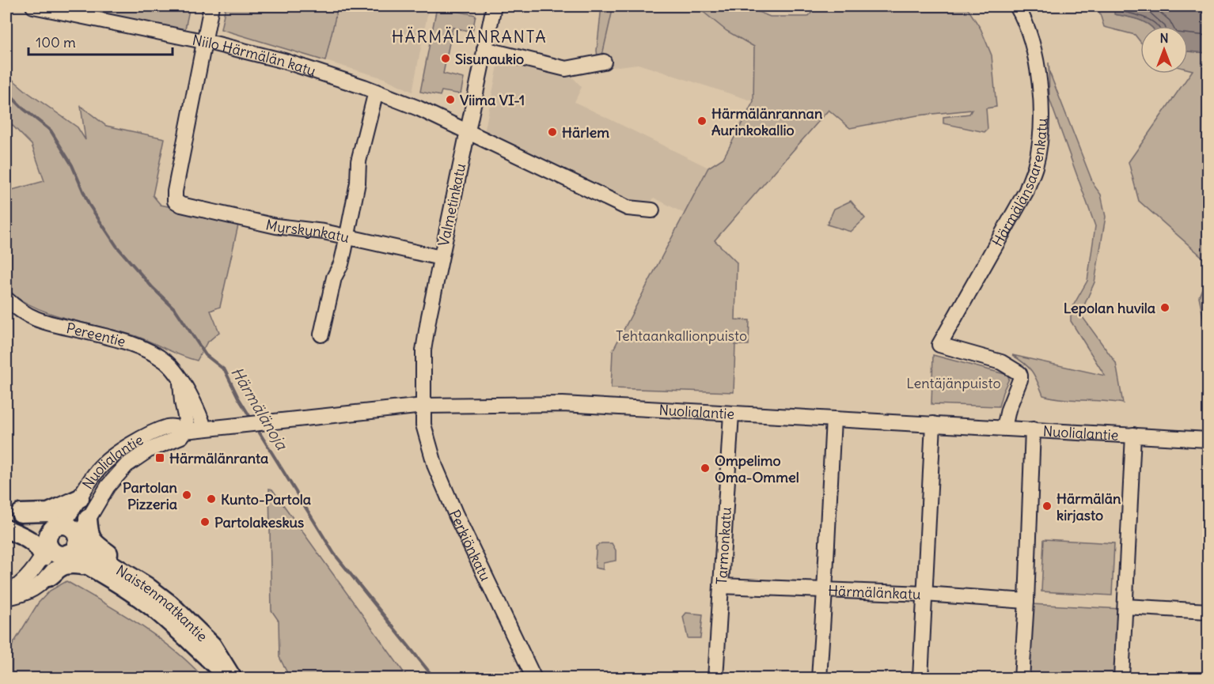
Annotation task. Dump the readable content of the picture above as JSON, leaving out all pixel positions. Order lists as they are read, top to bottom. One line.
{"streets":{"main road":["Naistenmatkantie"],"street":["Niilo Härmälän katu","Härmälänsaarenkatu","Valmetinkatu","Myrskynkatu","Pereentie","Nuolialantie","Perkiönkatu","Tarmonkatu","Härmälänkatu"]},"crossings":[["Niilo Härmälän katu","Valmetinkatu"],["Niilo Härmälän katu","Myrskynkatu"],["Härmälänsaarenkatu","Nuolialantie"],["Valmetinkatu","Myrskynkatu"],["Valmetinkatu","Nuolialantie"],["Valmetinkatu","Perkiönkatu"],["Pereentie","Nuolialantie"],["Nuolialantie","Perkiönkatu"],["Nuolialantie","Tarmonkatu"],["Nuolialantie","Naistenmatkantie"],["Tarmonkatu","Härmälänkatu"]],"districts":["HÄRMÄLÄNRANTA"],"water":["Härmälänoja"],"parks":["Tehtaankallionpuisto","Lentäjänpuisto"],"places":{"other":["Sisunaukio","Viima VI-1","Härmälänrannan Aurinkokallio","Härlem","Lepolan huvila","Ompelimo Oma-Ommel","Partolan Pizzeria","Kunto-Partola","Härmälän kirjasto","Partolakeskus"],"transit":["Härmälänranta"]},"scale_bar":"100 m","north":"top"}
